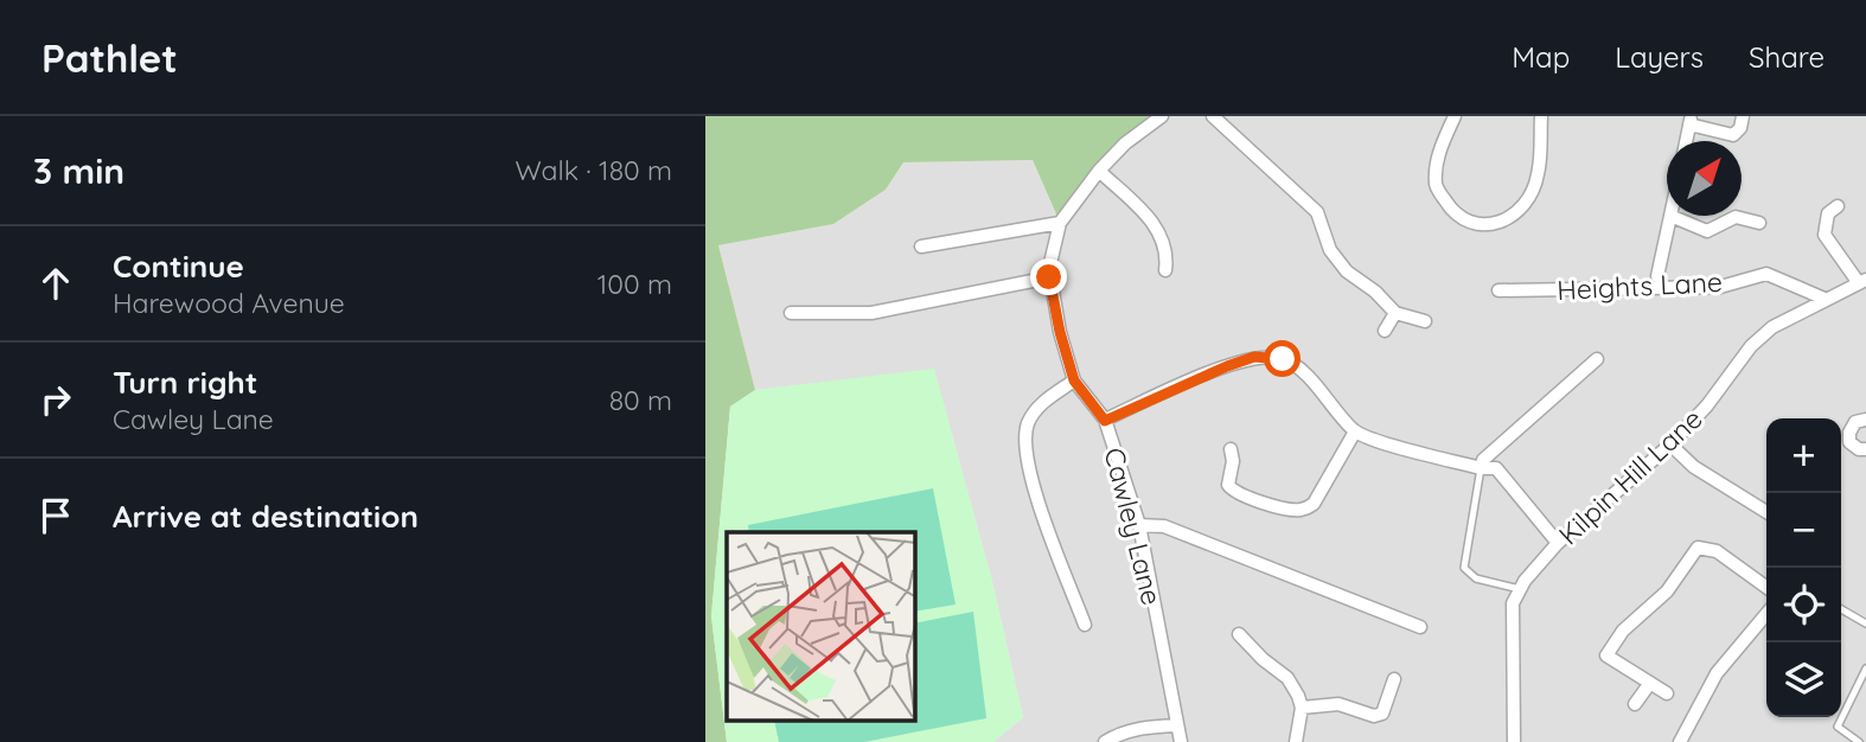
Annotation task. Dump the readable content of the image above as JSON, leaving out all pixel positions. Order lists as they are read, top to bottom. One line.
{"streets":{"street":["Heights Lane","Kilpin Hill Lane","Cawley Lane"]},"crossings":[["Heights Lane","Kilpin Hill Lane"]],"north":"top right","page":{"header":"Pathlet","nav":["Map","Layers","Share"],"heading":["3 min","Walk · 180 m"],"list":[["Continue","Harewood Avenue","100 m"],["Turn right","Cawley Lane","80 m"],"Arrive at destination"],"map_buttons":["+","−"]}}
